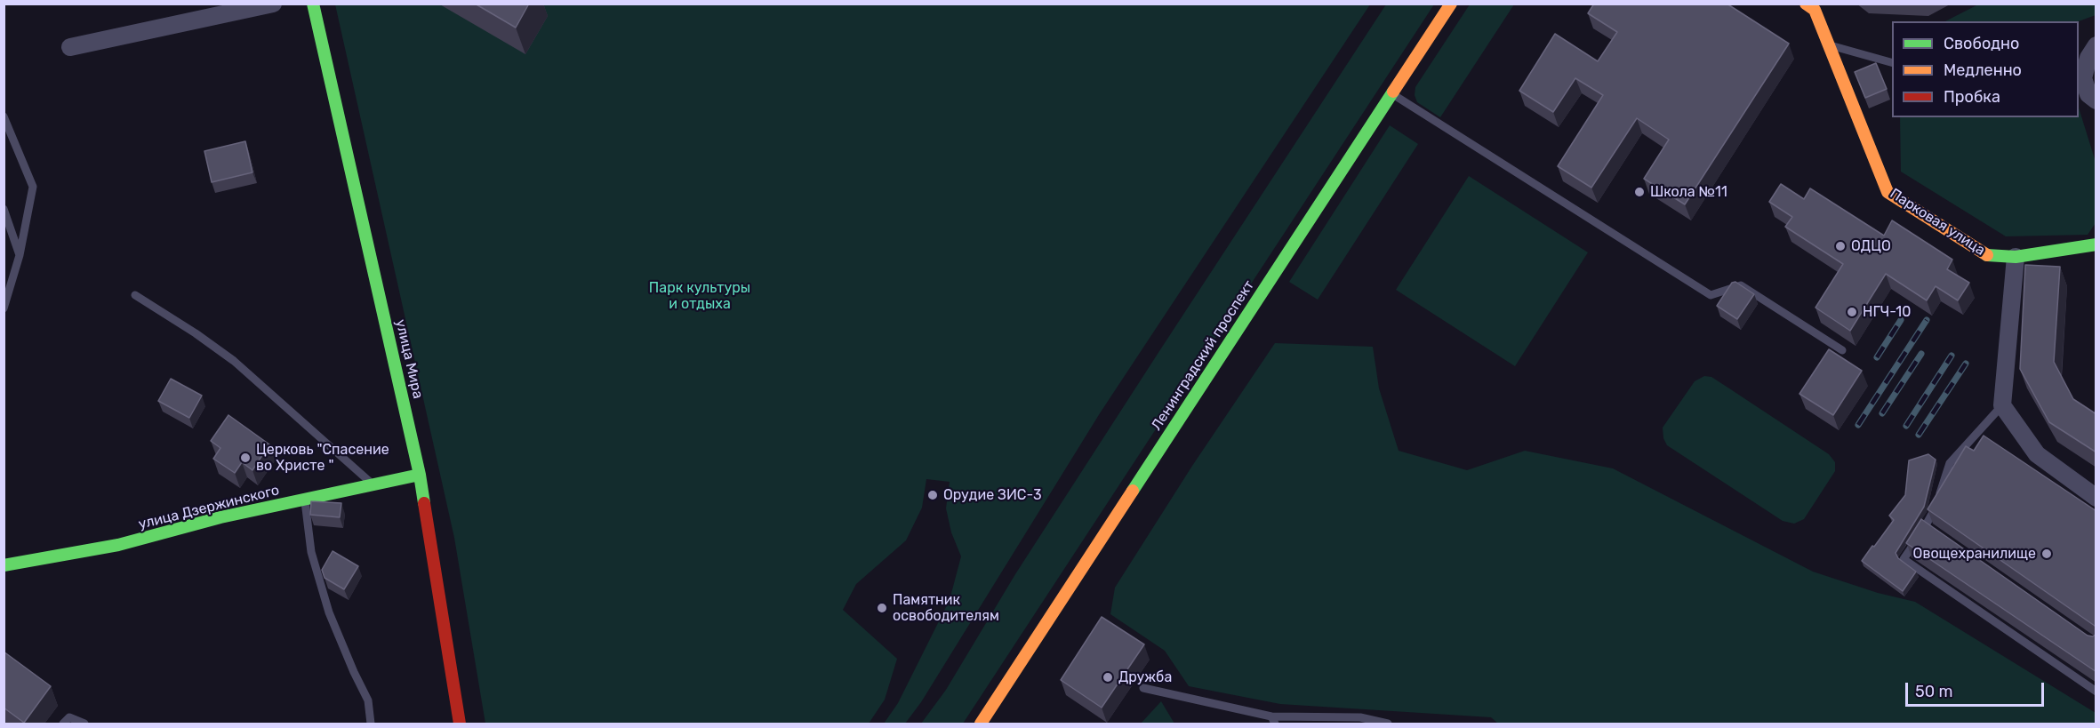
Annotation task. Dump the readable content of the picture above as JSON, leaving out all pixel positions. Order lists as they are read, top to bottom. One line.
{"streets":{"street":["Парковая улица","Ленинградский проспект","улица Мира","улица Дзержинского"]},"crossings":[["улица Мира","улица Дзержинского"]],"parks":["Парк культуры и отдыха"],"places":["Школа №11","ОДЦО","НГЧ-10","Церковь \"Спасение во Христе \"","Орудие ЗИС-3","Овощехранилище","Памятник освободителям","Дружба"],"legend":["Свободно","Медленно","Пробка"],"scale_bar":"50 m"}
